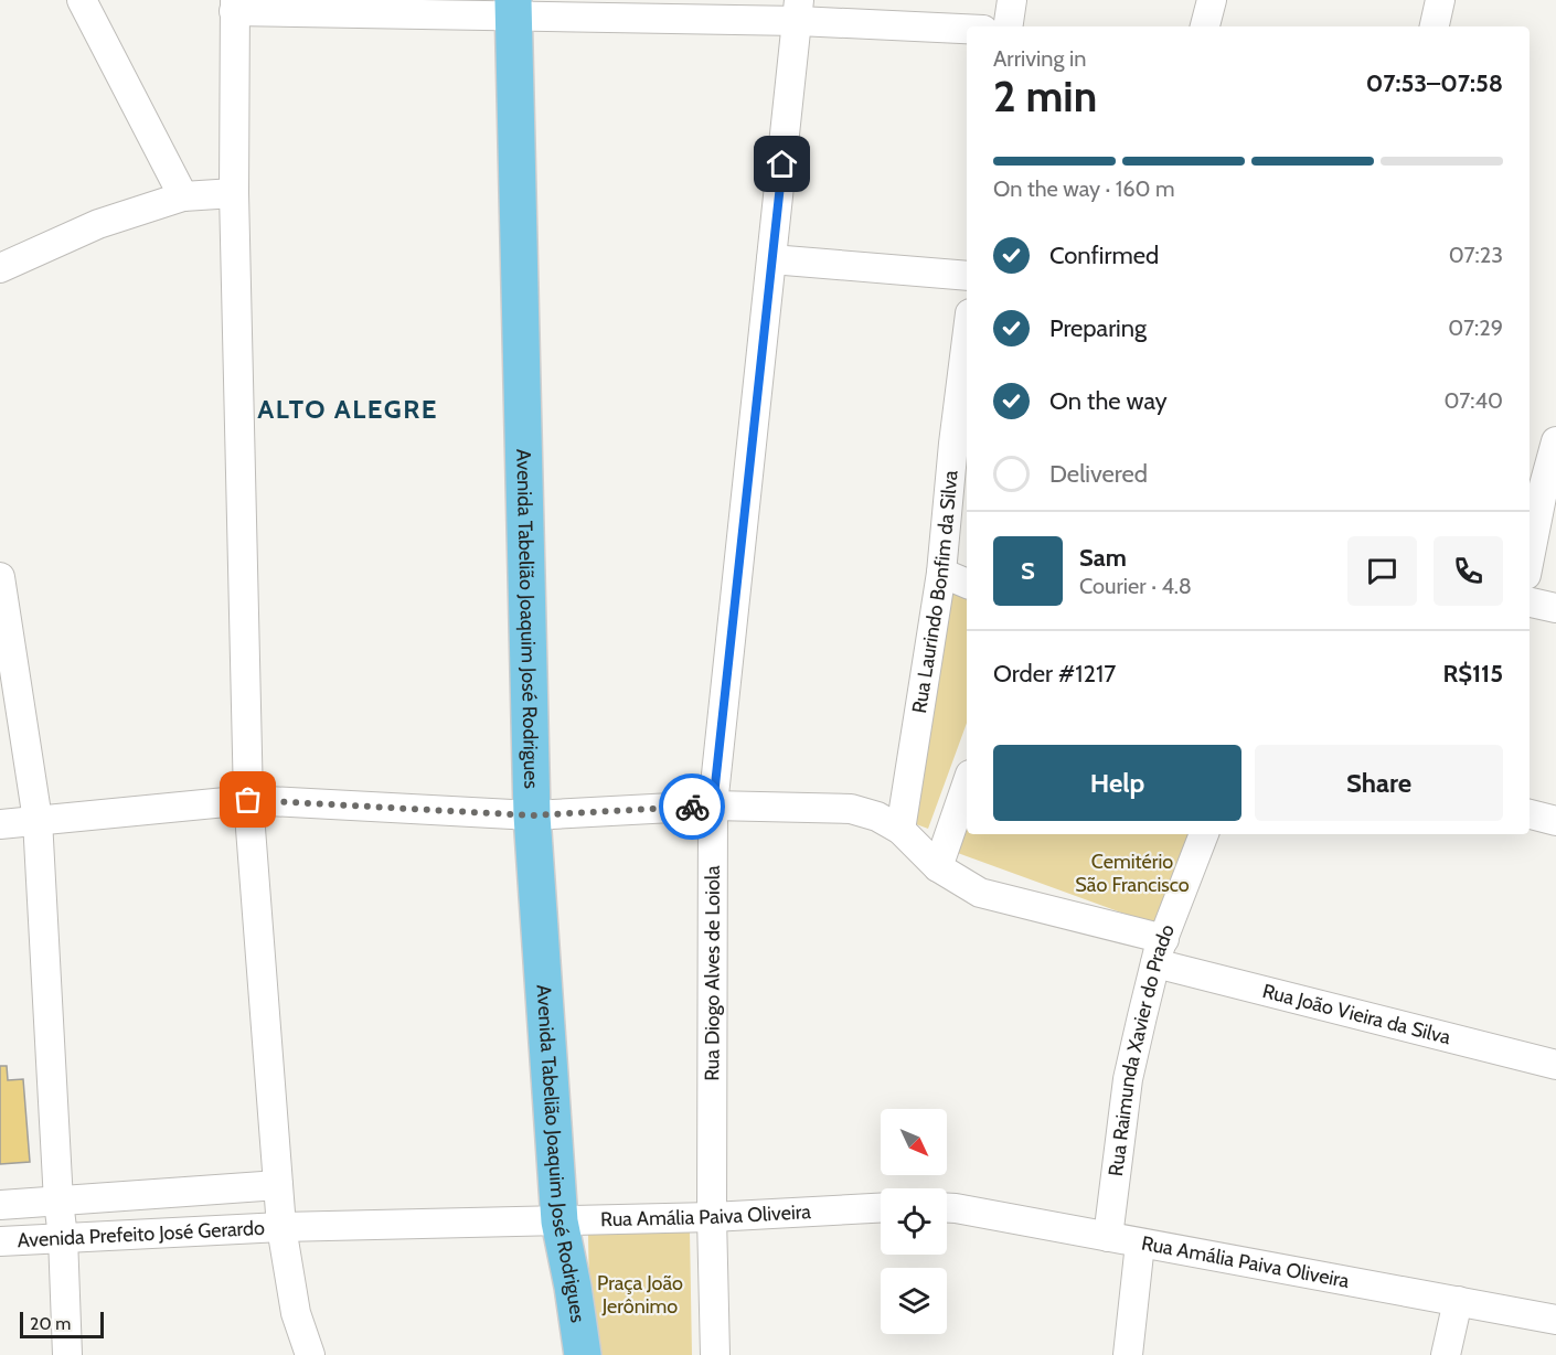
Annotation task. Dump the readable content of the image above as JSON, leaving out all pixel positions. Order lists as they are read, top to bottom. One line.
{"streets":{"main road":["Avenida Tabelião Joaquim José Rodrigues"],"street":["Rua Laurindo Bonfim da Silva","Rua Diogo Alves de Loiola","Rua João Vieira da Silva","Rua Raimunda Xavier do Prado","Rua Amália Paiva Oliveira","Avenida Prefeito José Gerardo"]},"crossings":[["Rua Laurindo Bonfim da Silva","Rua João Vieira da Silva"],["Avenida Tabelião Joaquim José Rodrigues","Rua João Vieira da Silva"],["Avenida Tabelião Joaquim José Rodrigues","Rua Amália Paiva Oliveira"],["Rua Diogo Alves de Loiola","Rua João Vieira da Silva"],["Rua Diogo Alves de Loiola","Rua Amália Paiva Oliveira"],["Rua João Vieira da Silva","Rua Raimunda Xavier do Prado"],["Rua Raimunda Xavier do Prado","Rua Amália Paiva Oliveira"],["Rua Amália Paiva Oliveira","Avenida Prefeito José Gerardo"]],"districts":["ALTO ALEGRE"],"parks":["Cemitério São Francisco","Praça João Jerônimo"],"scale_bar":"20 m","north":"bottom right","page":{"heading":["2 min","Arriving in","07:53–07:58"],"panel":["Sam","Courier · 4.8","Order #1217","R$115"],"bar":"On the way · 160 m","list":[["Confirmed","07:23"],["Preparing","07:29"],["On the way","07:40"],"Delivered"],"round":"S","buttons":["Help","Share"],"scale":"20 m"}}
